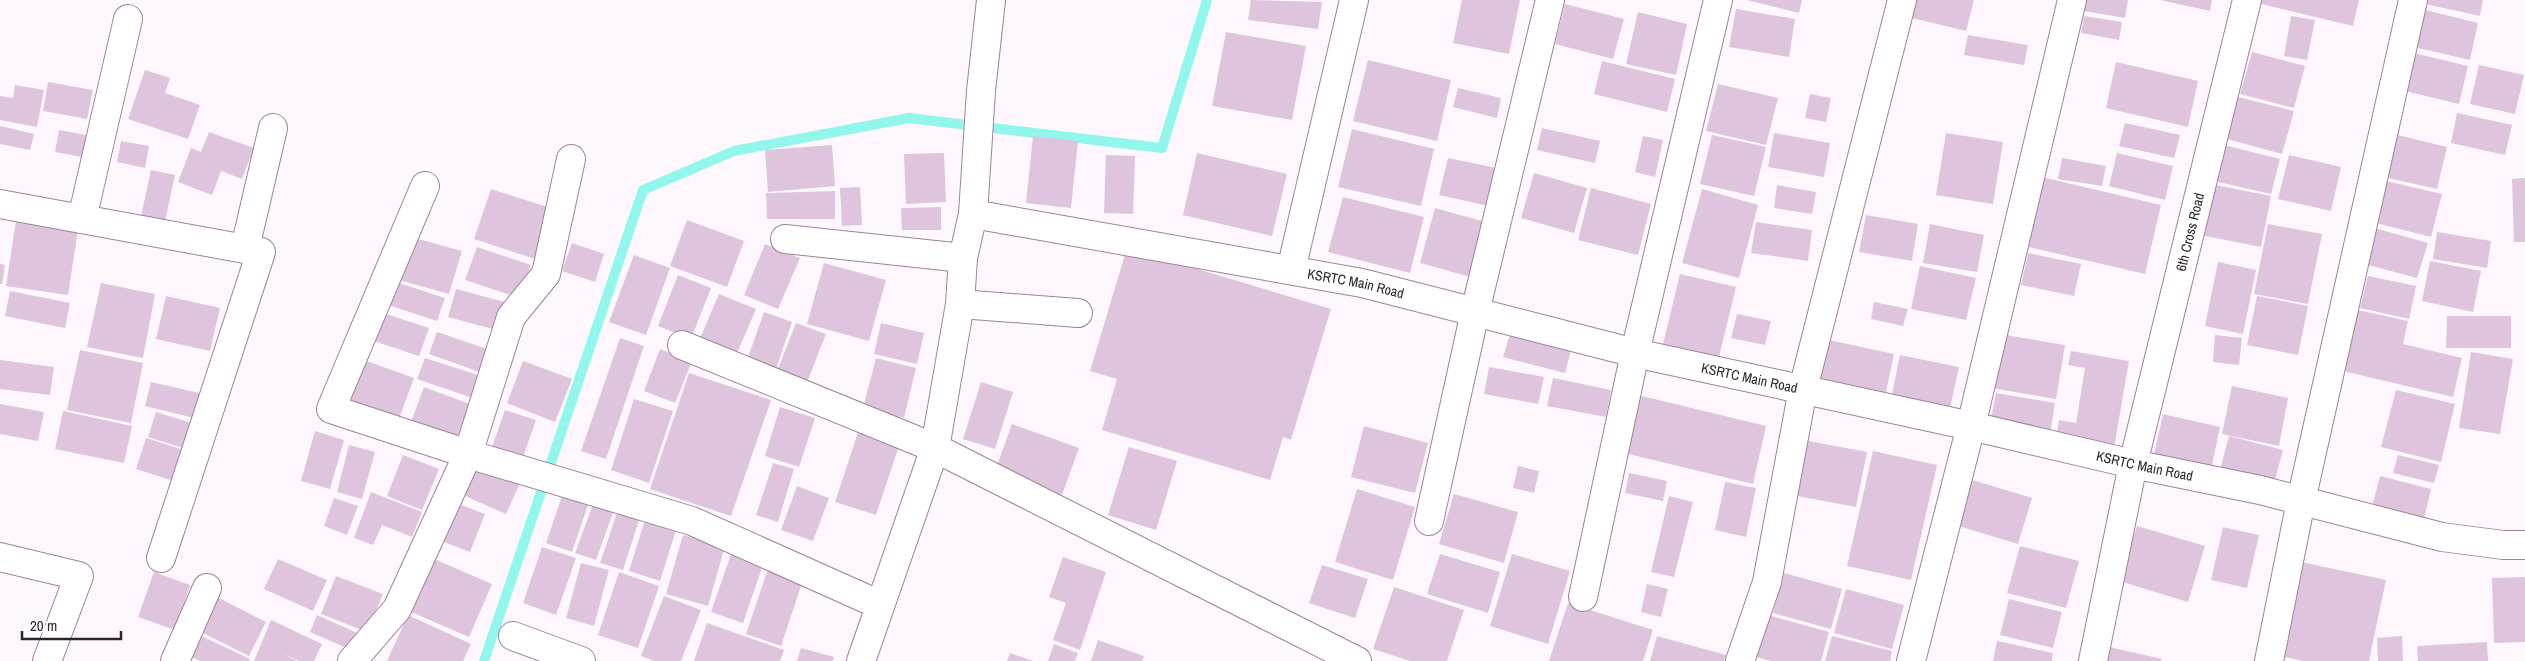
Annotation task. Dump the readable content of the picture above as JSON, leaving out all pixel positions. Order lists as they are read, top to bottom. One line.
{"streets":{"street":["6th Cross Road","KSRTC Main Road"]},"crossings":[["6th Cross Road","KSRTC Main Road"]],"scale_bar":"20 m"}
